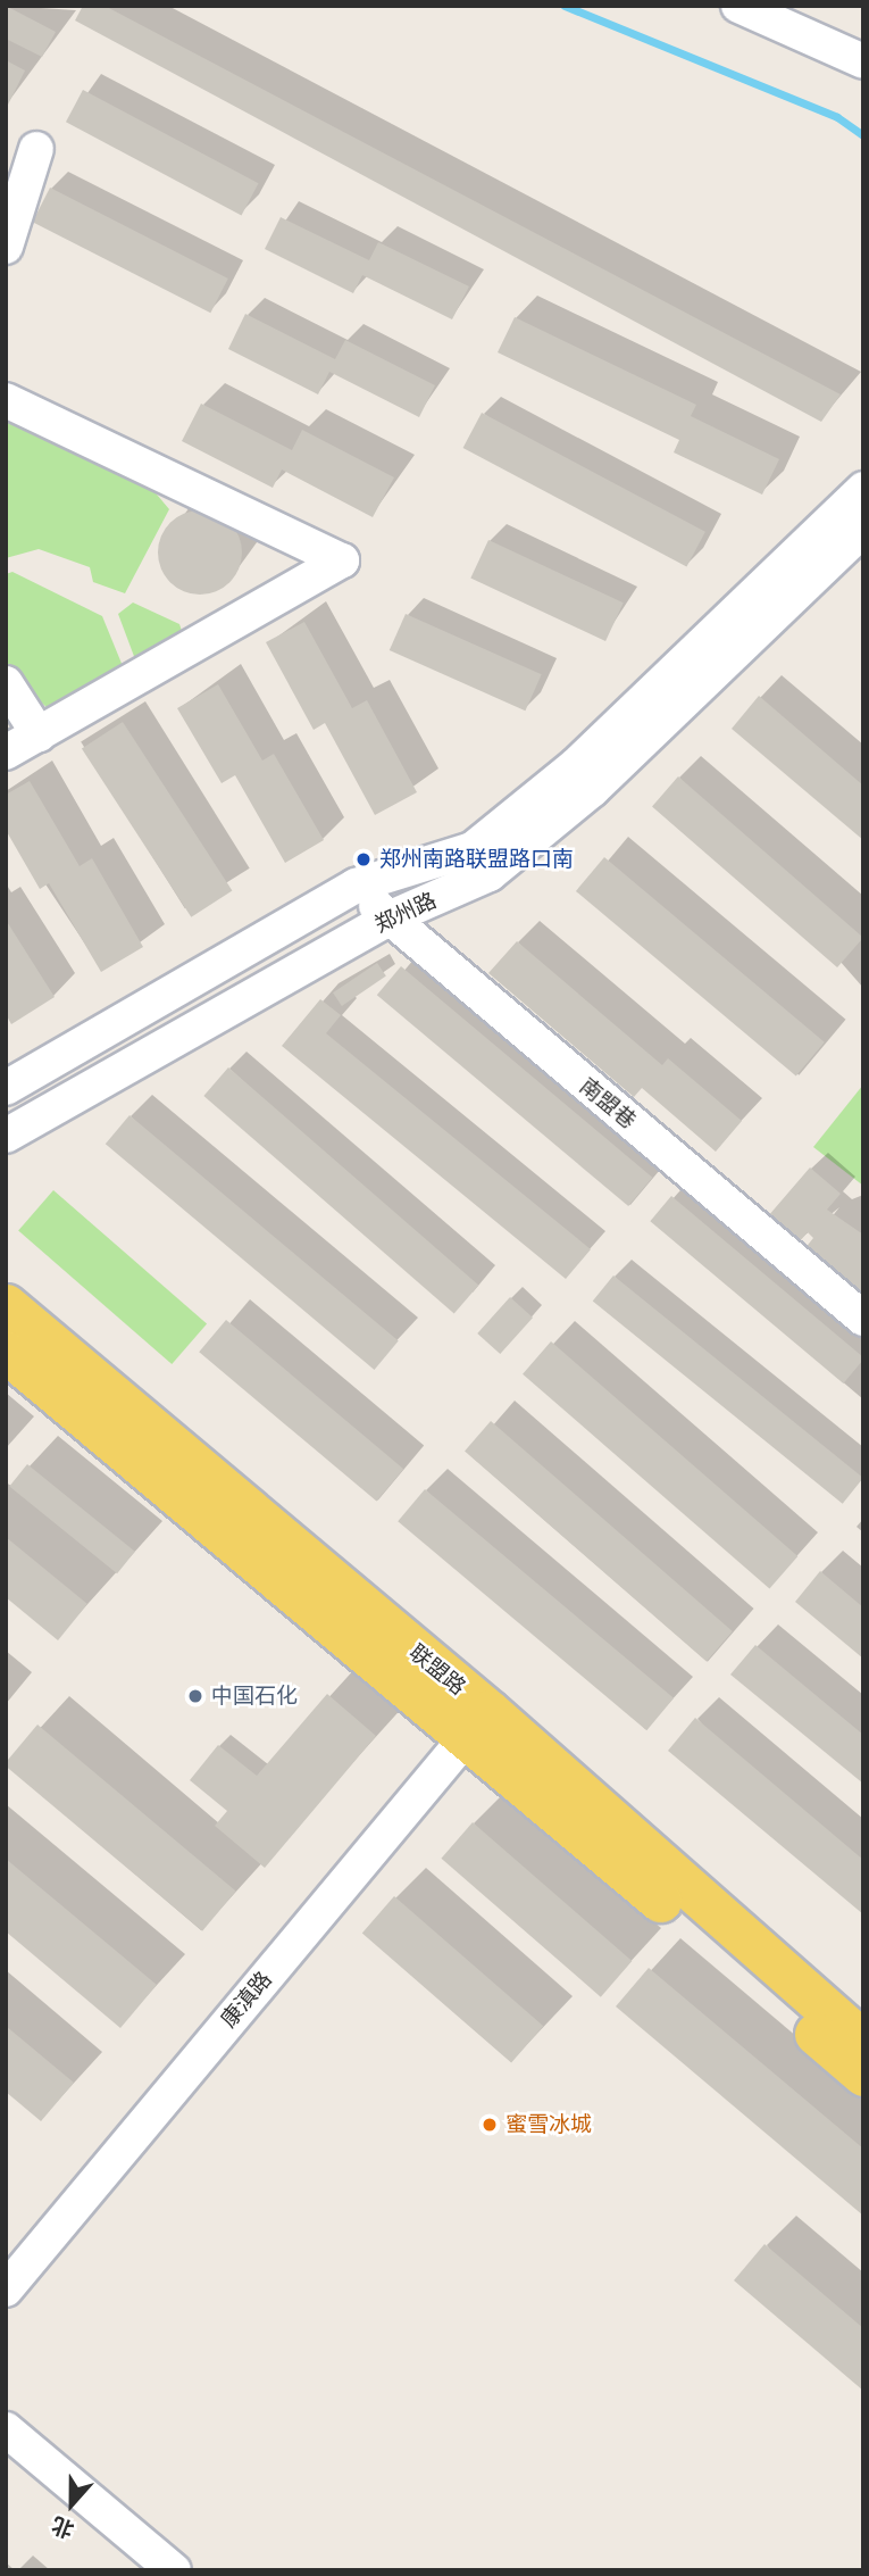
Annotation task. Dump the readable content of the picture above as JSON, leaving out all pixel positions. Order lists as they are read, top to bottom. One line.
{"streets":{"main road":["联盟路"],"street":["郑州路","南盟巷","康滇路"]},"crossings":[["郑州路","南盟巷"],["联盟路","康滇路"]],"places":["郑州南路联盟路口南","中国石化","蜜雪冰城"],"north":"bottom"}
